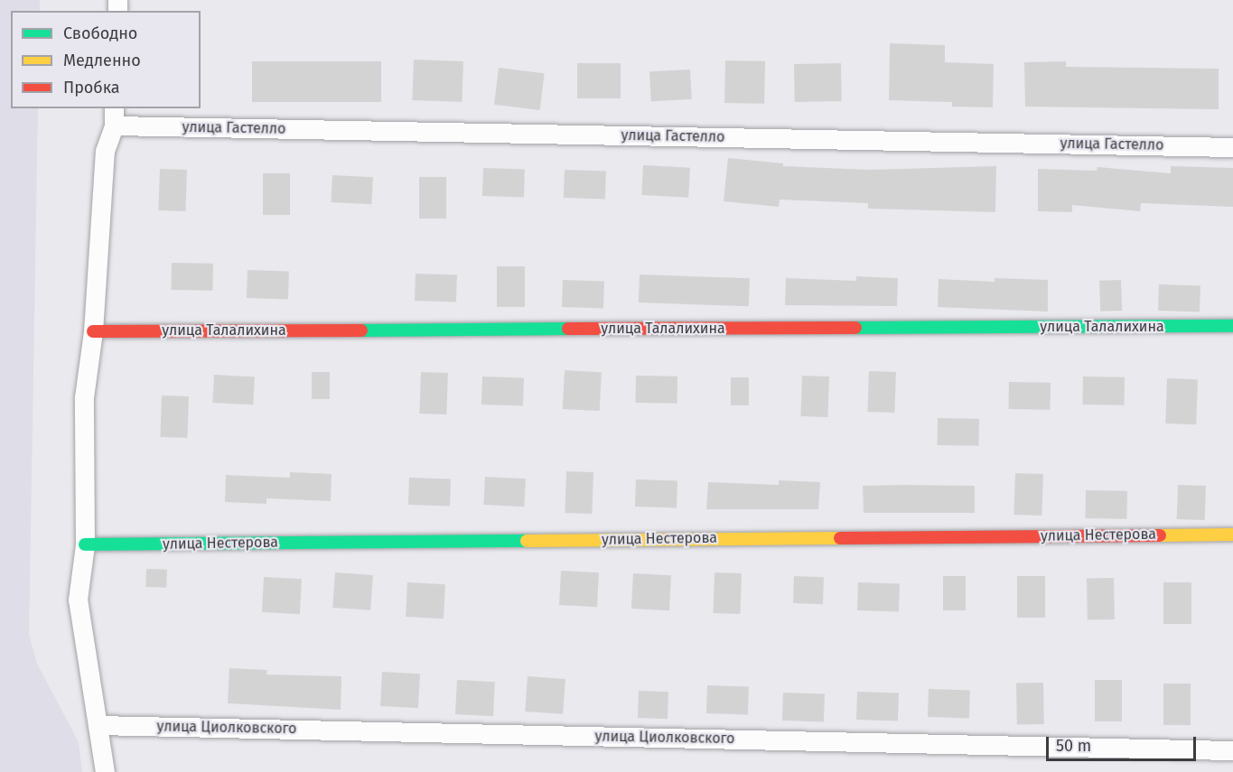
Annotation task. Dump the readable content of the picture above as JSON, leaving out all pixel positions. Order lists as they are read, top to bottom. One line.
{"streets":{"street":["улица Гастелло","улица Талалихина","улица Нестерова","улица Циолковского"]},"legend":["Свободно","Медленно","Пробка"],"scale_bar":"50 m"}
